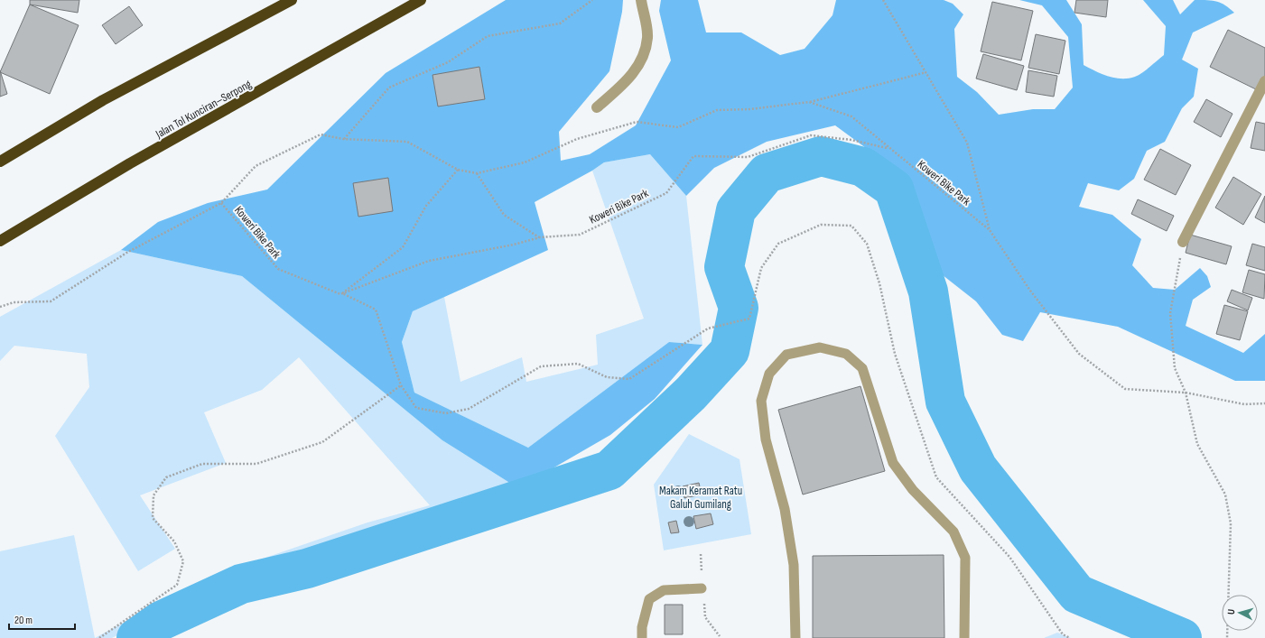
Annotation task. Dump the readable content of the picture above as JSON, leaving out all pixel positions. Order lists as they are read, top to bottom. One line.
{"streets":{"highway":["Jalan Tol Kunciran–Serpong"],"path":["Koweri Bike Park"]},"parks":["Makam Keramat Ratu Galuh Gumilang"],"scale_bar":"20 m","north":"left"}
